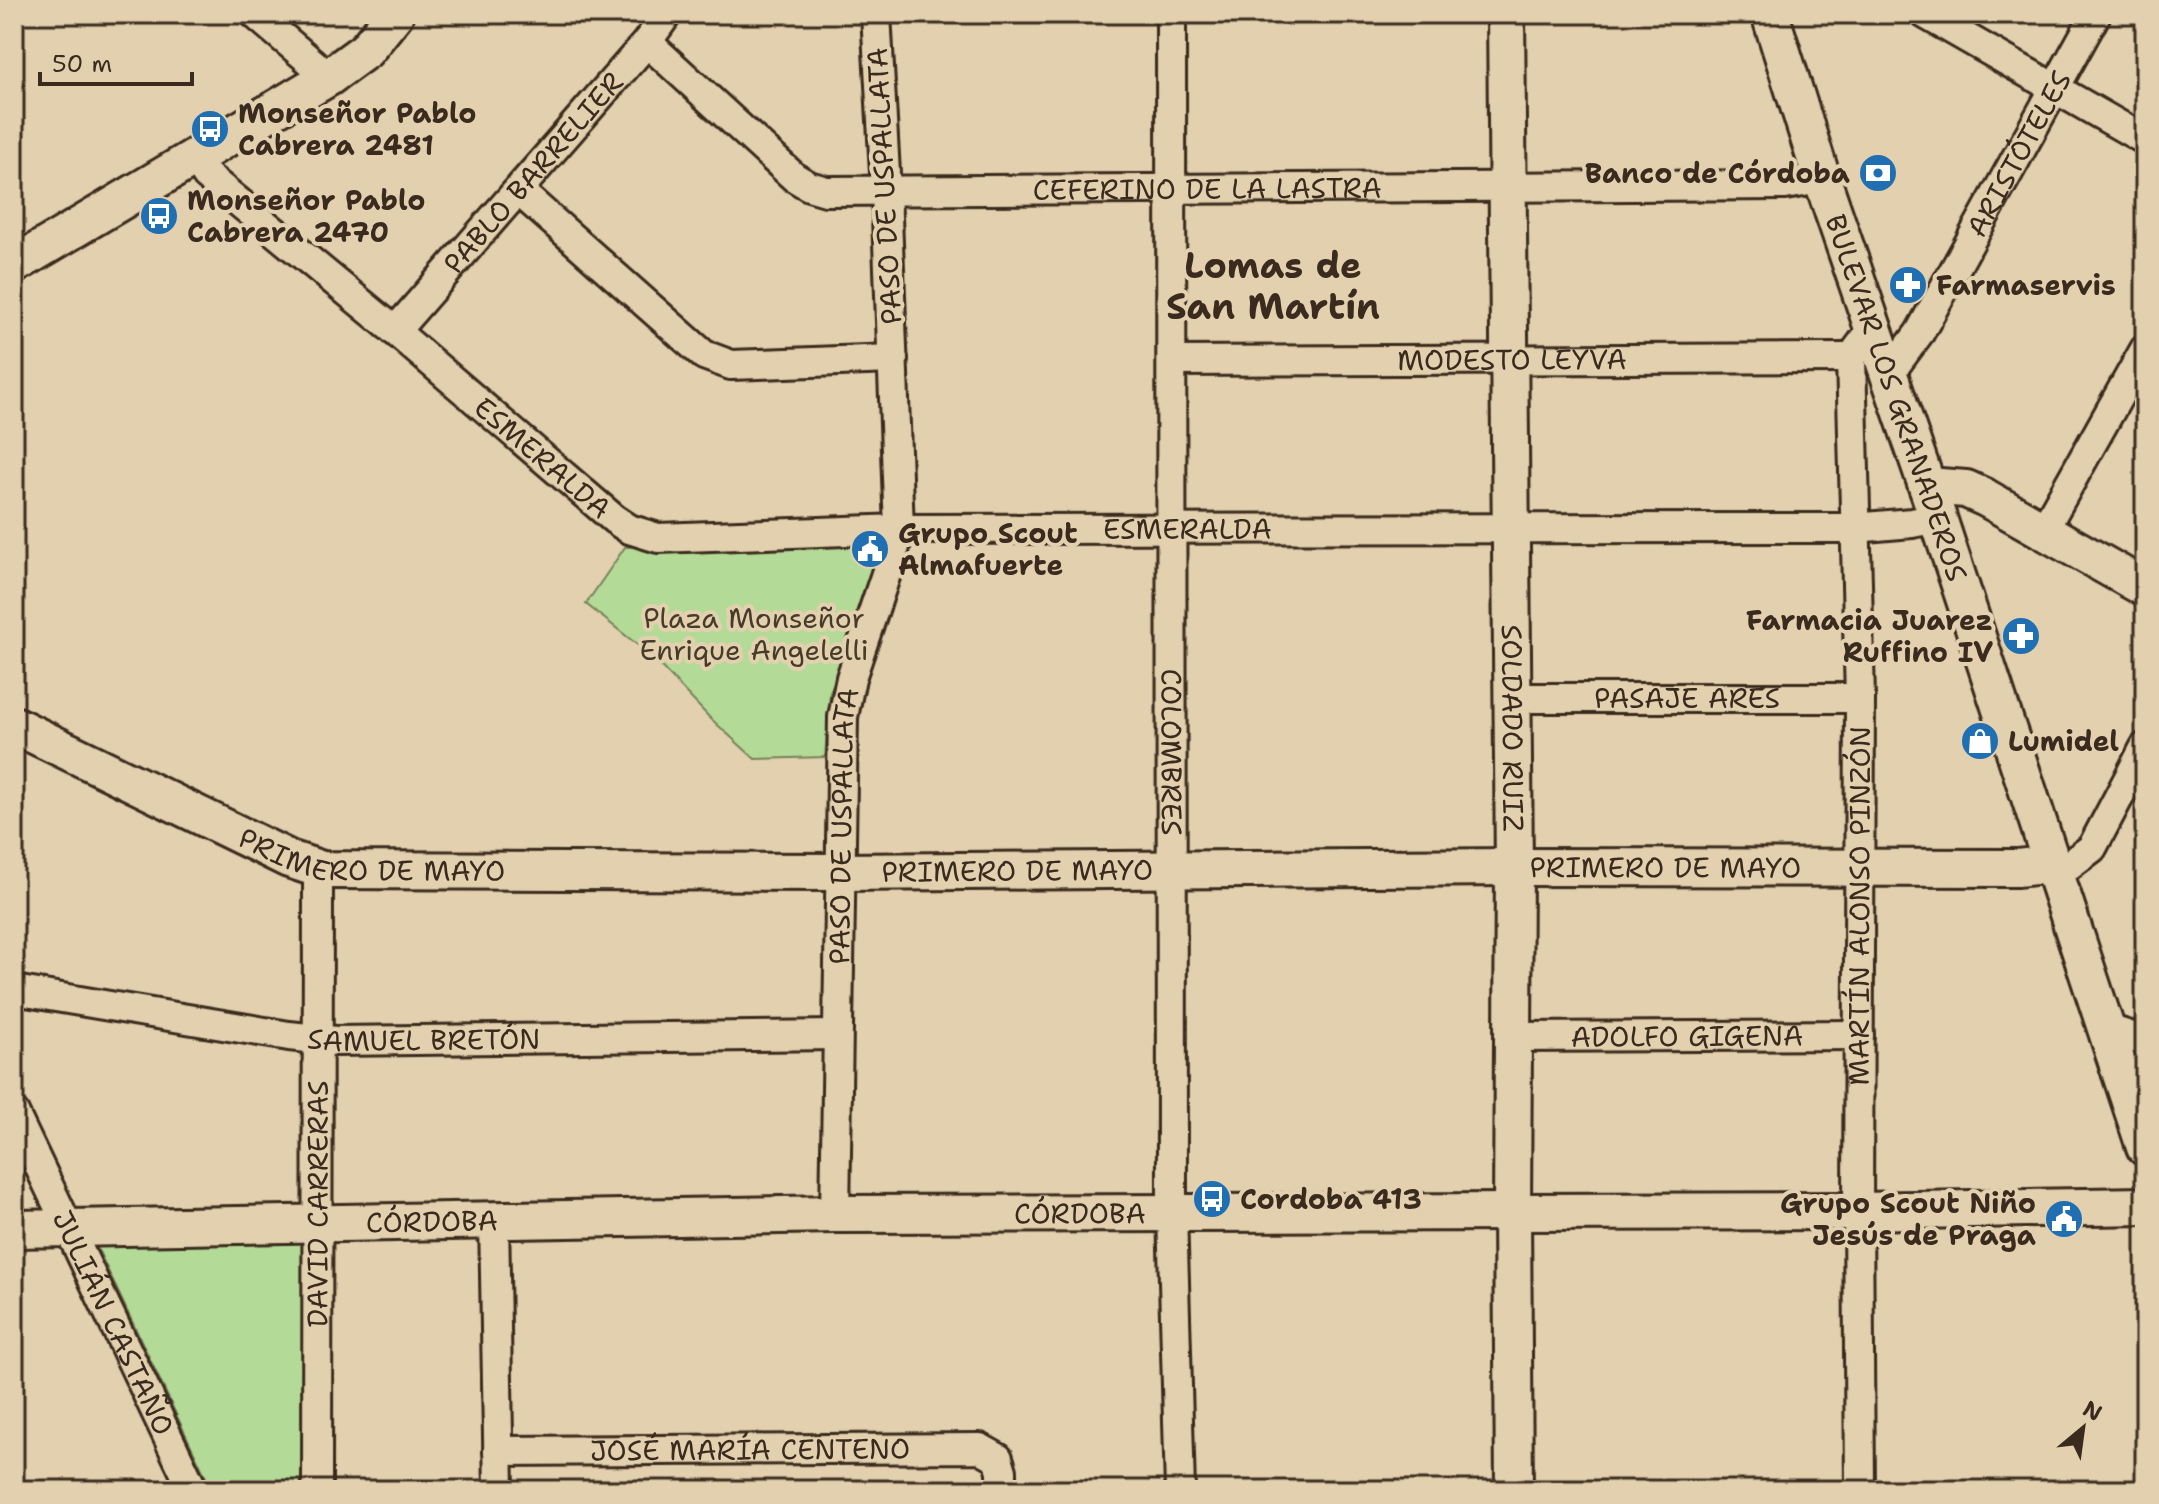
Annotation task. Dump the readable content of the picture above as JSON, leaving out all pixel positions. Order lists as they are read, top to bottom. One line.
{"streets":{"main road":["BULEVAR LOS GRANADEROS","SOLDADO RUIZ","PRIMERO DE MAYO","CÓRDOBA"],"street":["ARISTÓTELES","PABLO BARRELIER","PASO DE USPALLATA","CEFERINO DE LA LASTRA","MODESTO LEYVA","ESMERALDA","PASAJE ARES","COLOMBRES","MARTÍN ALONSO PINZÓN","ADOLFO GIGENA","SAMUEL BRETÓN","DAVID CARRERAS","JULIÁN CASTAÑO","JOSÉ MARÍA CENTENO"]},"crossings":[["ARISTÓTELES","BULEVAR LOS GRANADEROS"],["PABLO BARRELIER","CEFERINO DE LA LASTRA"],["PABLO BARRELIER","ESMERALDA"],["PASO DE USPALLATA","CEFERINO DE LA LASTRA"],["PASO DE USPALLATA","ESMERALDA"],["PASO DE USPALLATA","PRIMERO DE MAYO"],["PASO DE USPALLATA","SAMUEL BRETÓN"],["PASO DE USPALLATA","CÓRDOBA"],["CEFERINO DE LA LASTRA","BULEVAR LOS GRANADEROS"],["CEFERINO DE LA LASTRA","SOLDADO RUIZ"],["CEFERINO DE LA LASTRA","COLOMBRES"],["MODESTO LEYVA","SOLDADO RUIZ"],["MODESTO LEYVA","COLOMBRES"],["MODESTO LEYVA","MARTÍN ALONSO PINZÓN"],["BULEVAR LOS GRANADEROS","ESMERALDA"],["BULEVAR LOS GRANADEROS","PRIMERO DE MAYO"],["ESMERALDA","SOLDADO RUIZ"],["ESMERALDA","COLOMBRES"],["ESMERALDA","MARTÍN ALONSO PINZÓN"],["PASAJE ARES","SOLDADO RUIZ"],["PASAJE ARES","MARTÍN ALONSO PINZÓN"],["SOLDADO RUIZ","PRIMERO DE MAYO"],["SOLDADO RUIZ","ADOLFO GIGENA"],["SOLDADO RUIZ","CÓRDOBA"],["COLOMBRES","PRIMERO DE MAYO"],["COLOMBRES","CÓRDOBA"],["PRIMERO DE MAYO","MARTÍN ALONSO PINZÓN"],["PRIMERO DE MAYO","DAVID CARRERAS"],["MARTÍN ALONSO PINZÓN","ADOLFO GIGENA"],["MARTÍN ALONSO PINZÓN","CÓRDOBA"],["SAMUEL BRETÓN","DAVID CARRERAS"],["DAVID CARRERAS","CÓRDOBA"],["CÓRDOBA","JULIÁN CASTAÑO"]],"districts":["Lomas de San Martín"],"parks":["Plaza Monseñor Enrique Angelelli"],"places":{"bus stop":["Monseñor Pablo Cabrera 2481","Monseñor Pablo Cabrera 2470","Cordoba 413"],"bank":["Banco de Córdoba"],"pharmacy":["Farmaservis","Farmacia Juarez Ruffino IV"],"public building":["Grupo Scout Almafuerte","Grupo Scout Niño Jesús de Praga"],"shop":["Lumidel"]},"scale_bar":"50 m","north":"top right"}
